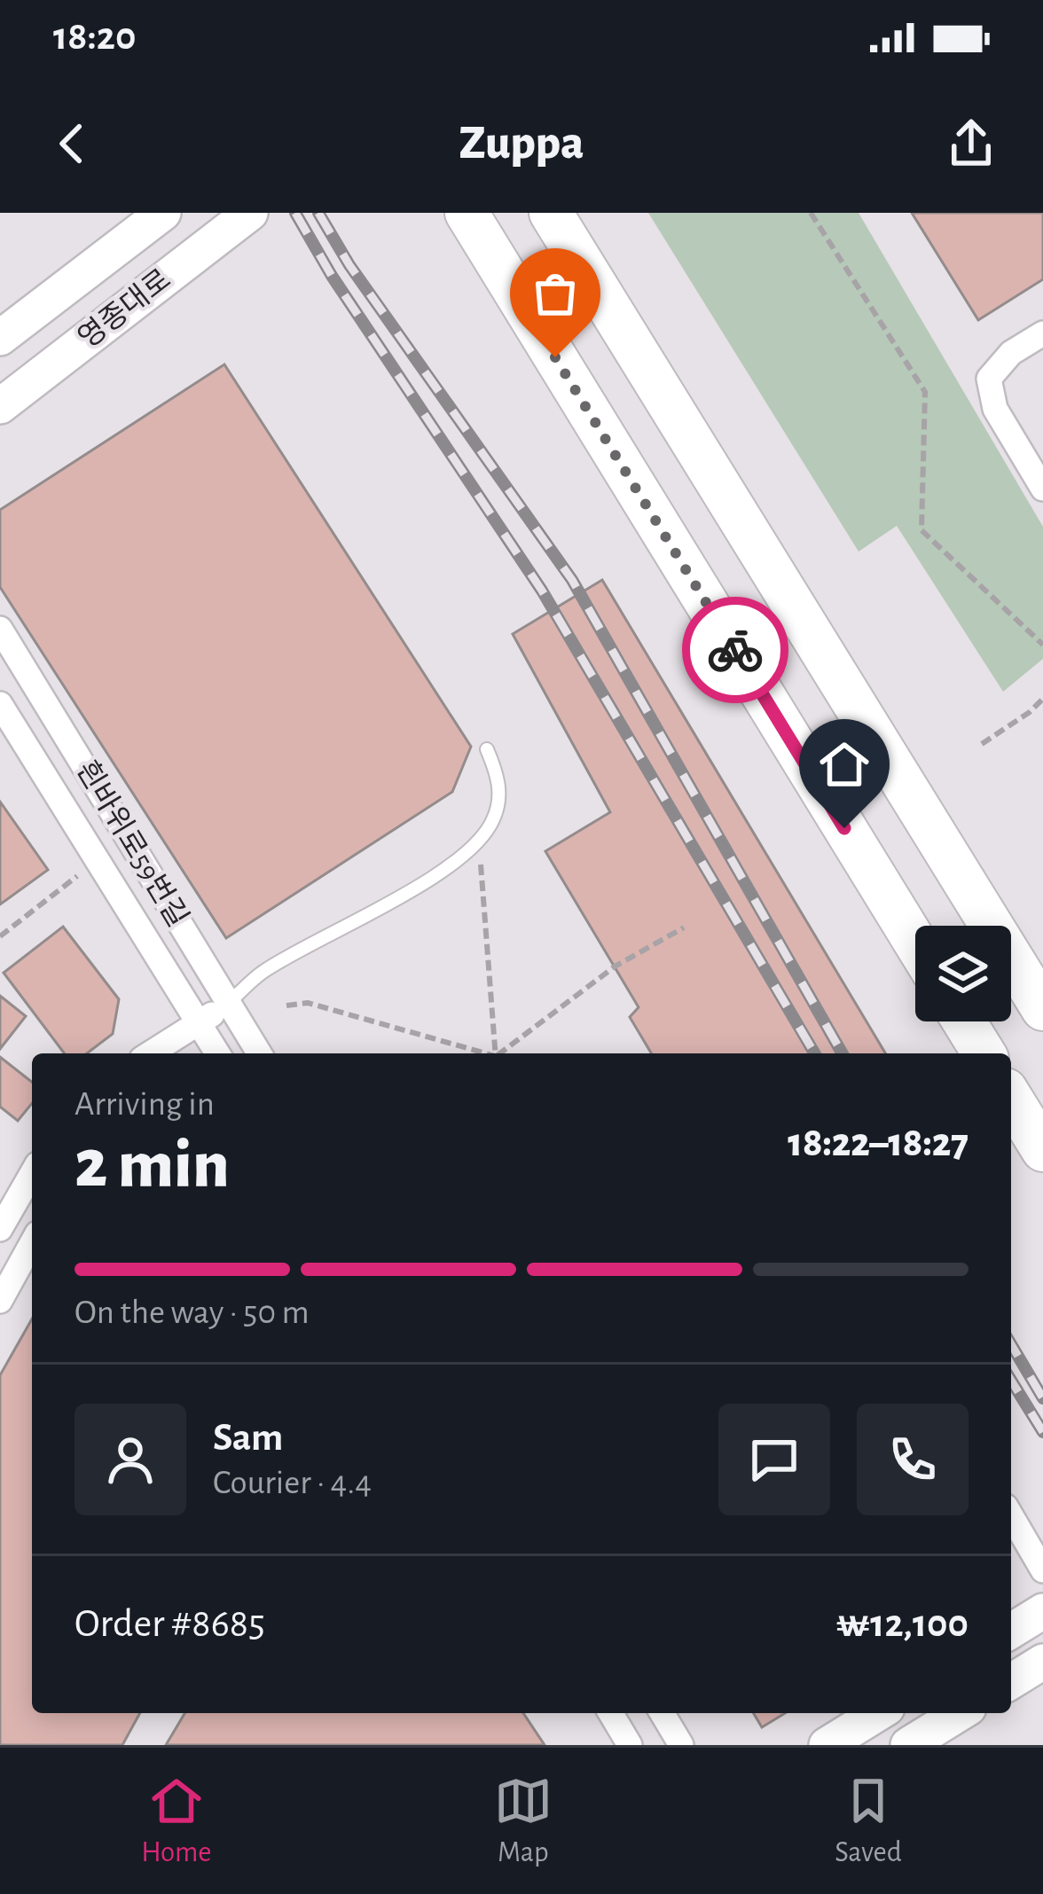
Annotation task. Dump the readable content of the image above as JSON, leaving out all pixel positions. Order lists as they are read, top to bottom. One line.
{"streets":{"main road":["영종대로"],"street":["흰바위로59번길"]},"page":{"status":"18:20","header":"Zuppa","heading":["2 min","Arriving in","18:22–18:27"],"panel":["Sam","Courier · 4.4","Order #8685","₩12,100"],"bar":"On the way · 50 m","tabs":["Home","Map","Saved"]}}
